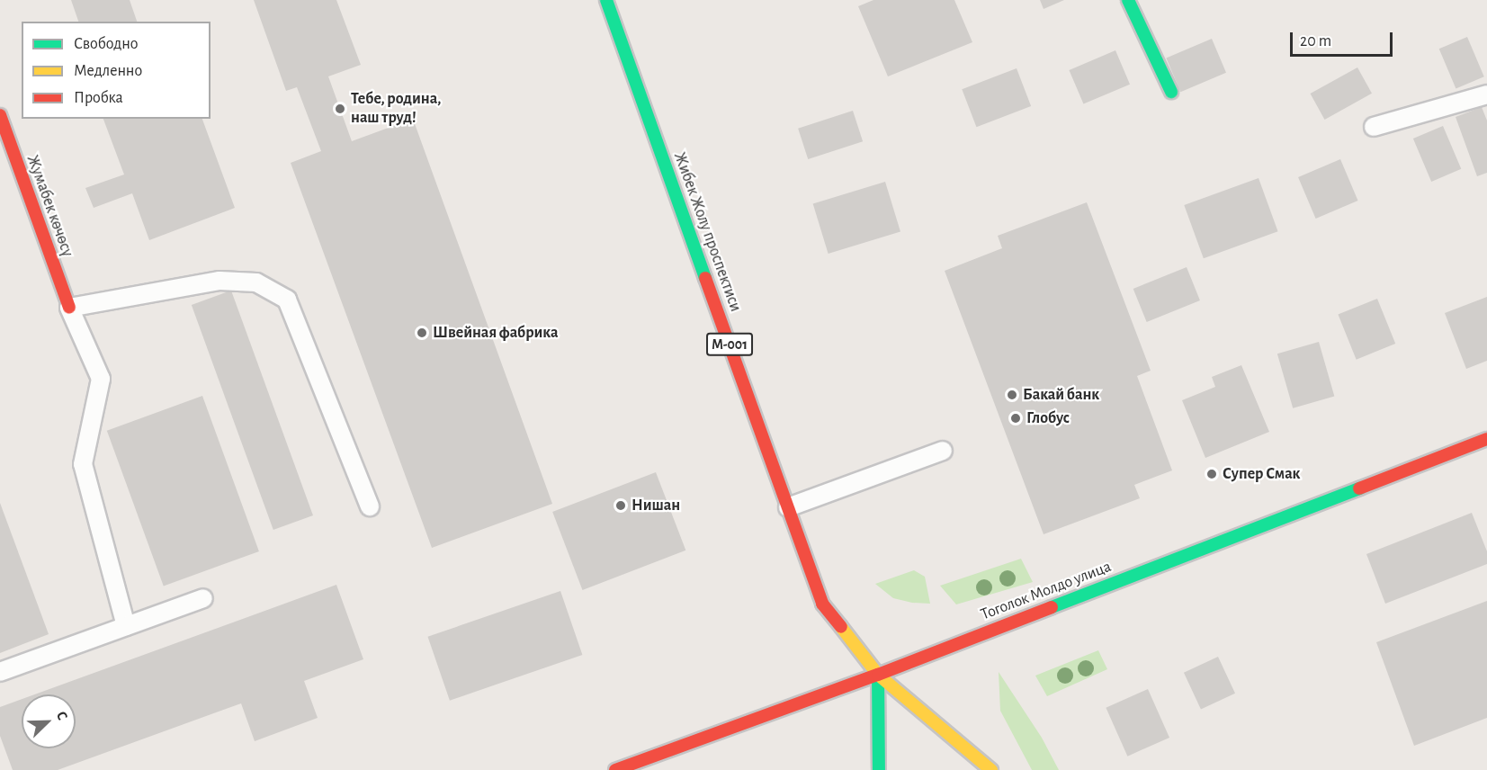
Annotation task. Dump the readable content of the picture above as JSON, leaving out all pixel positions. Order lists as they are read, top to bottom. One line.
{"streets":{"main road":["Жумабек көчөсү","Жибек Жолу проспектиси","М-001","Тоголок Молдо улица"]},"crossings":[["Жибек Жолу проспектиси","Тоголок Молдо улица"]],"places":["Тебе, родина, наш труд!","Швейная фабрика","Бакай банк","Глобус","Супер Смак","Нишан"],"legend":["Свободно","Медленно","Пробка"],"scale_bar":"20 m","north":"top right"}
